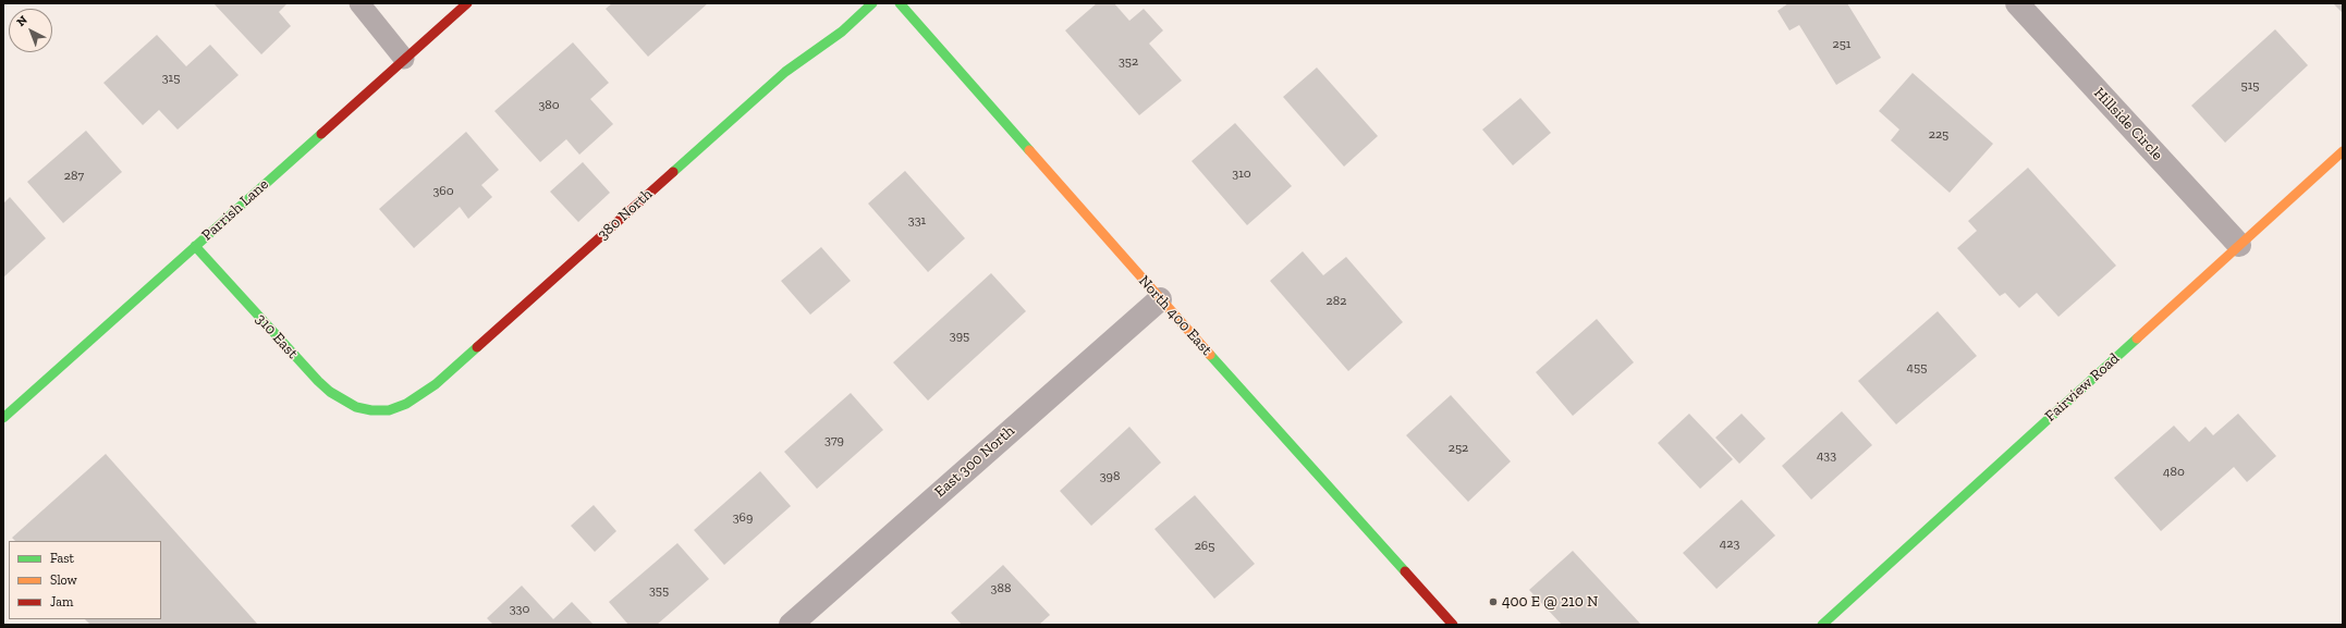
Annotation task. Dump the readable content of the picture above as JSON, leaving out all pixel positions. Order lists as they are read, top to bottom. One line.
{"streets":{"street":["Hillside Circle","Parrish Lane","380 North","North 400 East","310 East","Fairview Road","East 300 North"]},"crossings":[["Hillside Circle","Fairview Road"],["Parrish Lane","310 East"],["380 North","310 East"],["North 400 East","East 300 North"]],"places":["400 E @ 210 N"],"house_numbers":["251","352","315","515","380","225","310","287","360","331","282","395","455","379","252","433","480","398","369","423","265","388","355","330"],"legend":["Fast","Slow","Jam"],"north":"top left"}
